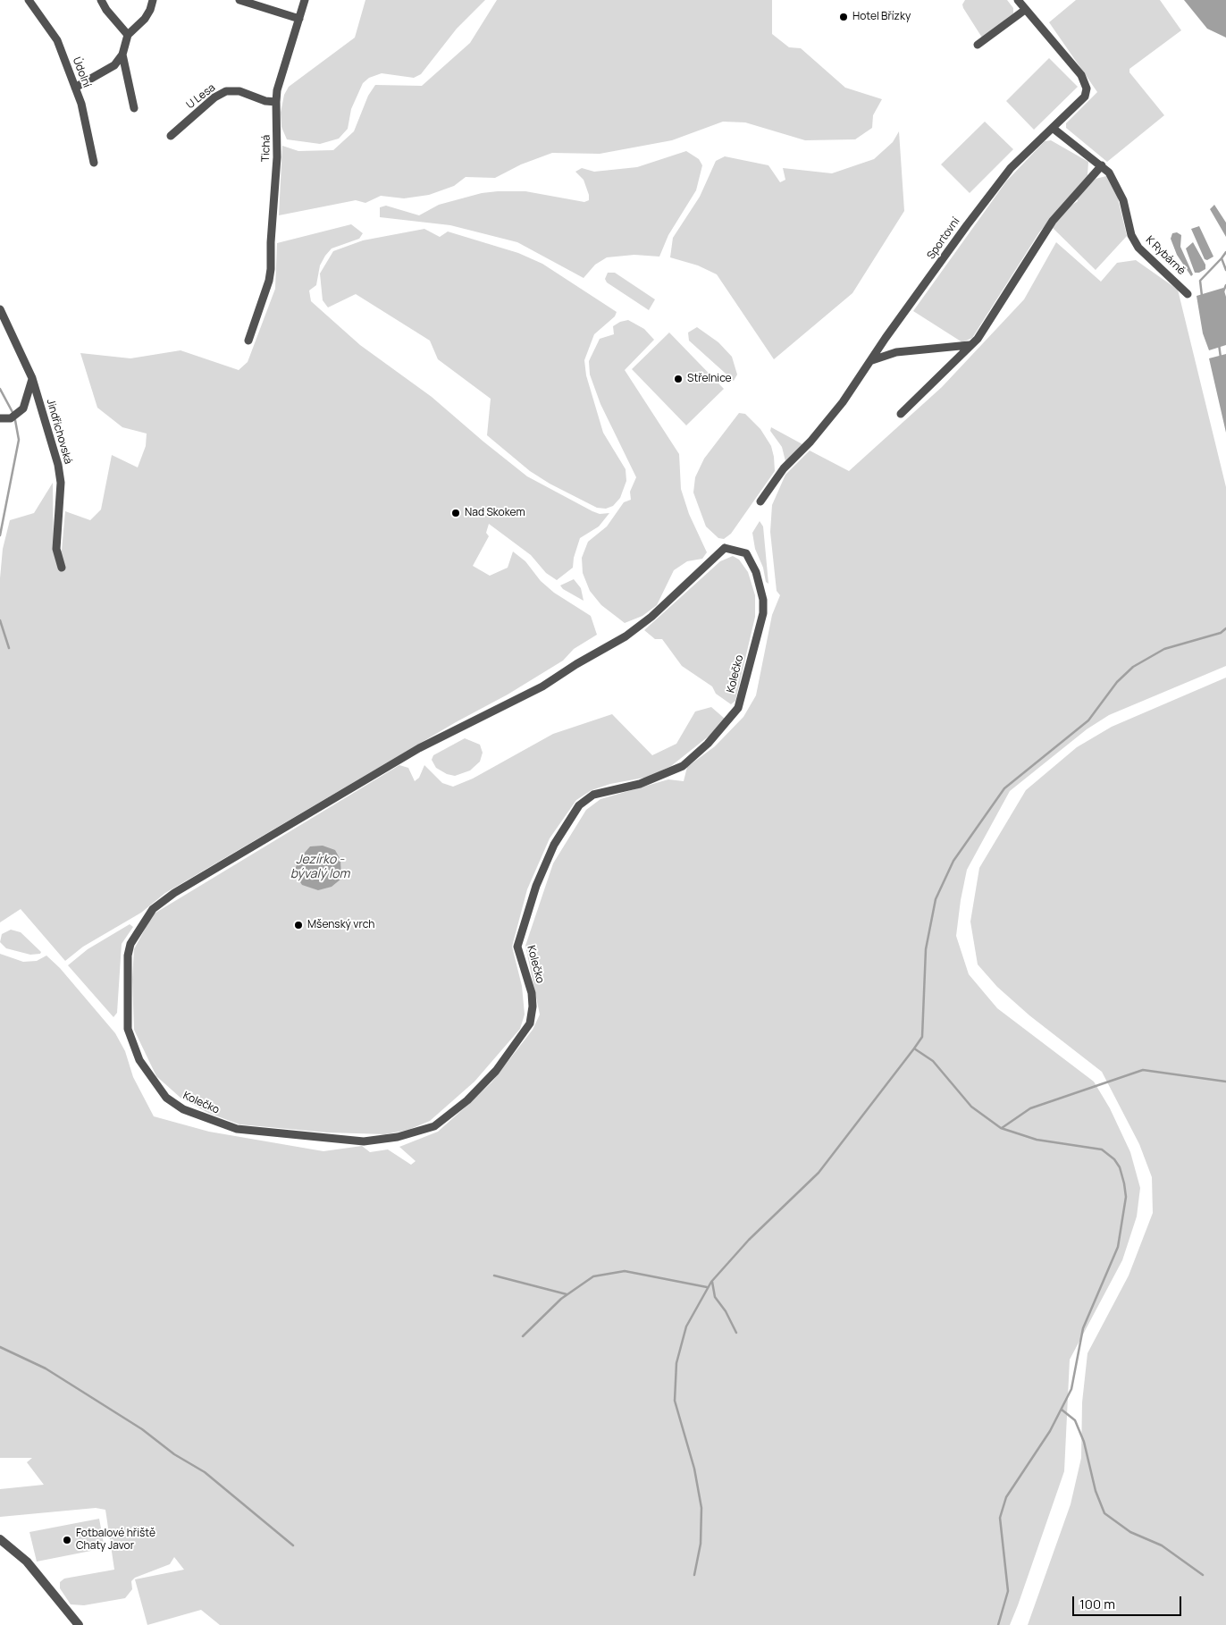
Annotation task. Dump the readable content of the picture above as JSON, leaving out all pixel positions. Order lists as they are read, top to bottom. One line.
{"streets":{"street":["Údolní","U Lesa","Tichá","Sportovní","K Rybárně","Jindřichovská","Kolečko"]},"crossings":[["U Lesa","Tichá"],["Sportovní","K Rybárně"]],"water":["Jezírko - bývalý lom"],"places":["Hotel Břízky","Střelnice","Nad Skokem","Mšenský vrch","Fotbalové hřiště Chaty Javor"],"scale_bar":"100 m"}
